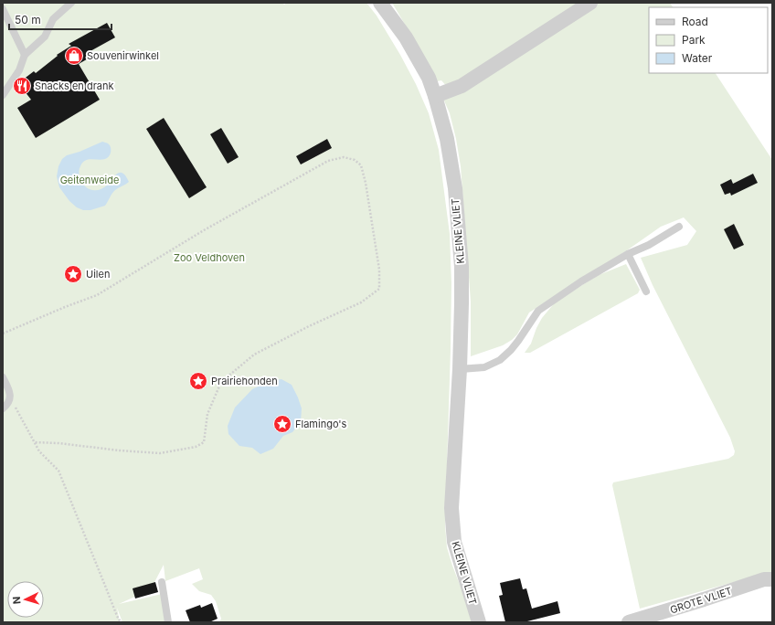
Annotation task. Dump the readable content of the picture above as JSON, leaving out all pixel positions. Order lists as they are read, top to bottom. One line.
{"streets":{"street":["KLEINE VLIET","GROTE VLIET"]},"parks":["Geitenweide","Zoo Veldhoven"],"places":{"shop":["Souvenirwinkel"],"restaurant":["Snacks en drank"],"place":["Uilen","Prairiehonden","Flamingo's"]},"legend":["Road","Park","Water"],"scale_bar":"50 m","north":"left"}
